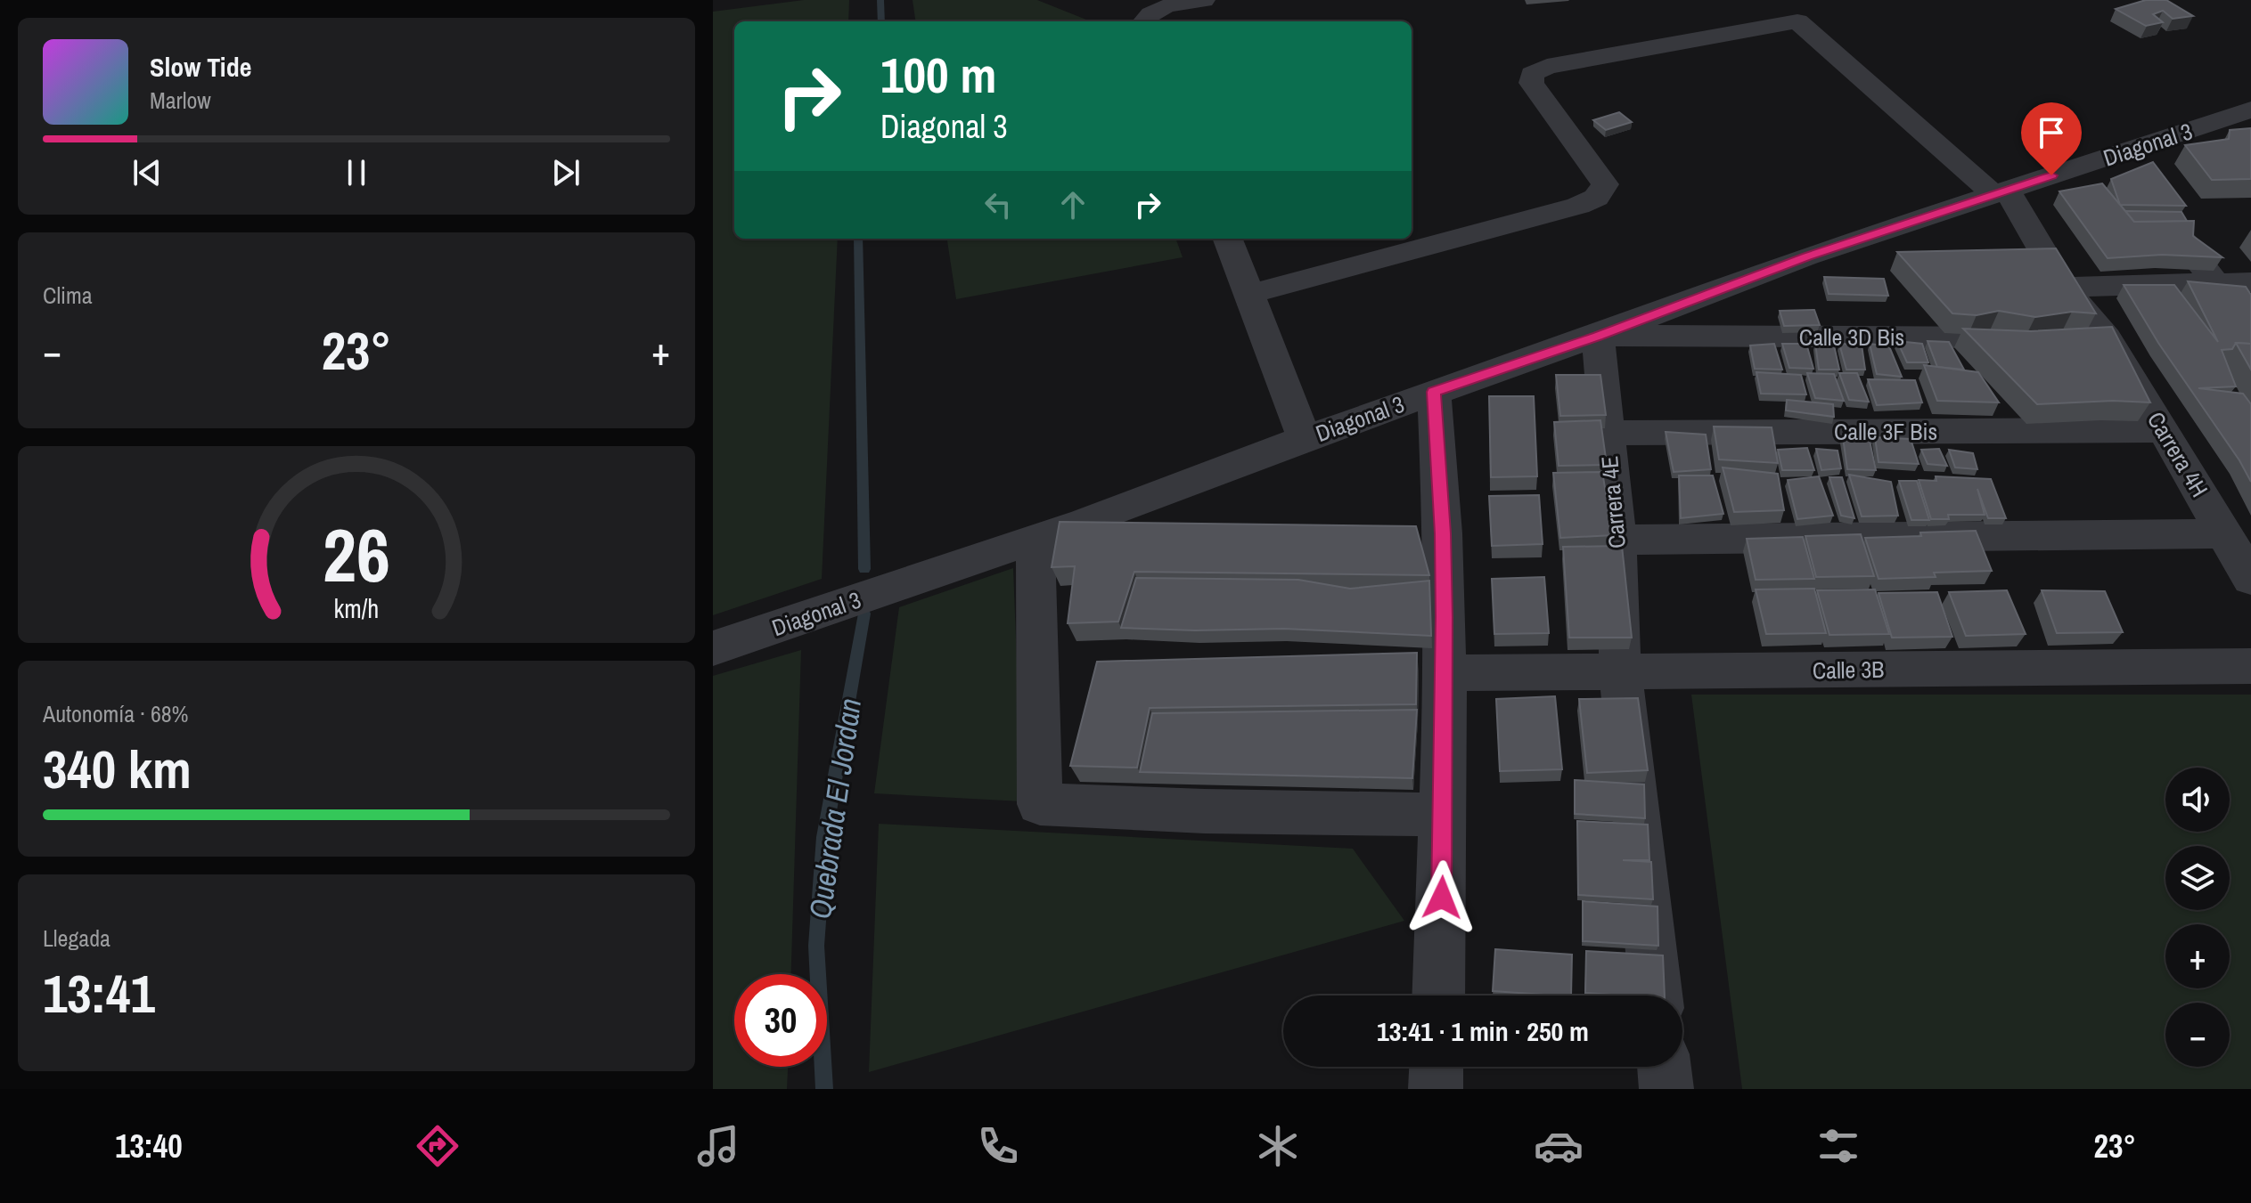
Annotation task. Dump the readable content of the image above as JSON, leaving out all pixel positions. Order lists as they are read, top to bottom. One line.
{"streets":{"street":["Diagonal 3","Calle 3D Bis","Calle 3F Bis","Carrera 4H","Carrera 4E","Calle 3B"]},"crossings":[["Diagonal 3","Calle 3D Bis"],["Diagonal 3","Carrera 4H"],["Diagonal 3","Carrera 4E"],["Calle 3D Bis","Carrera 4H"],["Calle 3D Bis","Carrera 4E"],["Calle 3F Bis","Carrera 4H"],["Calle 3F Bis","Carrera 4E"],["Carrera 4E","Calle 3B"]],"water":["Quebrada El Jordan"],"page":{"turn":["100 m","Diagonal 3"],"song":["Slow Tide","Marlow"],"tile":["Clima",["Autonomía · 68%","340 km"],["Llegada","13:41"]],"heat":["−","23°","+"],"map_buttons":["+","−"],"limit":"30","trip":"13:41 · 1 min · 250 m","tabs":["13:40","23°"],"gauge":["26","km/h"]}}
